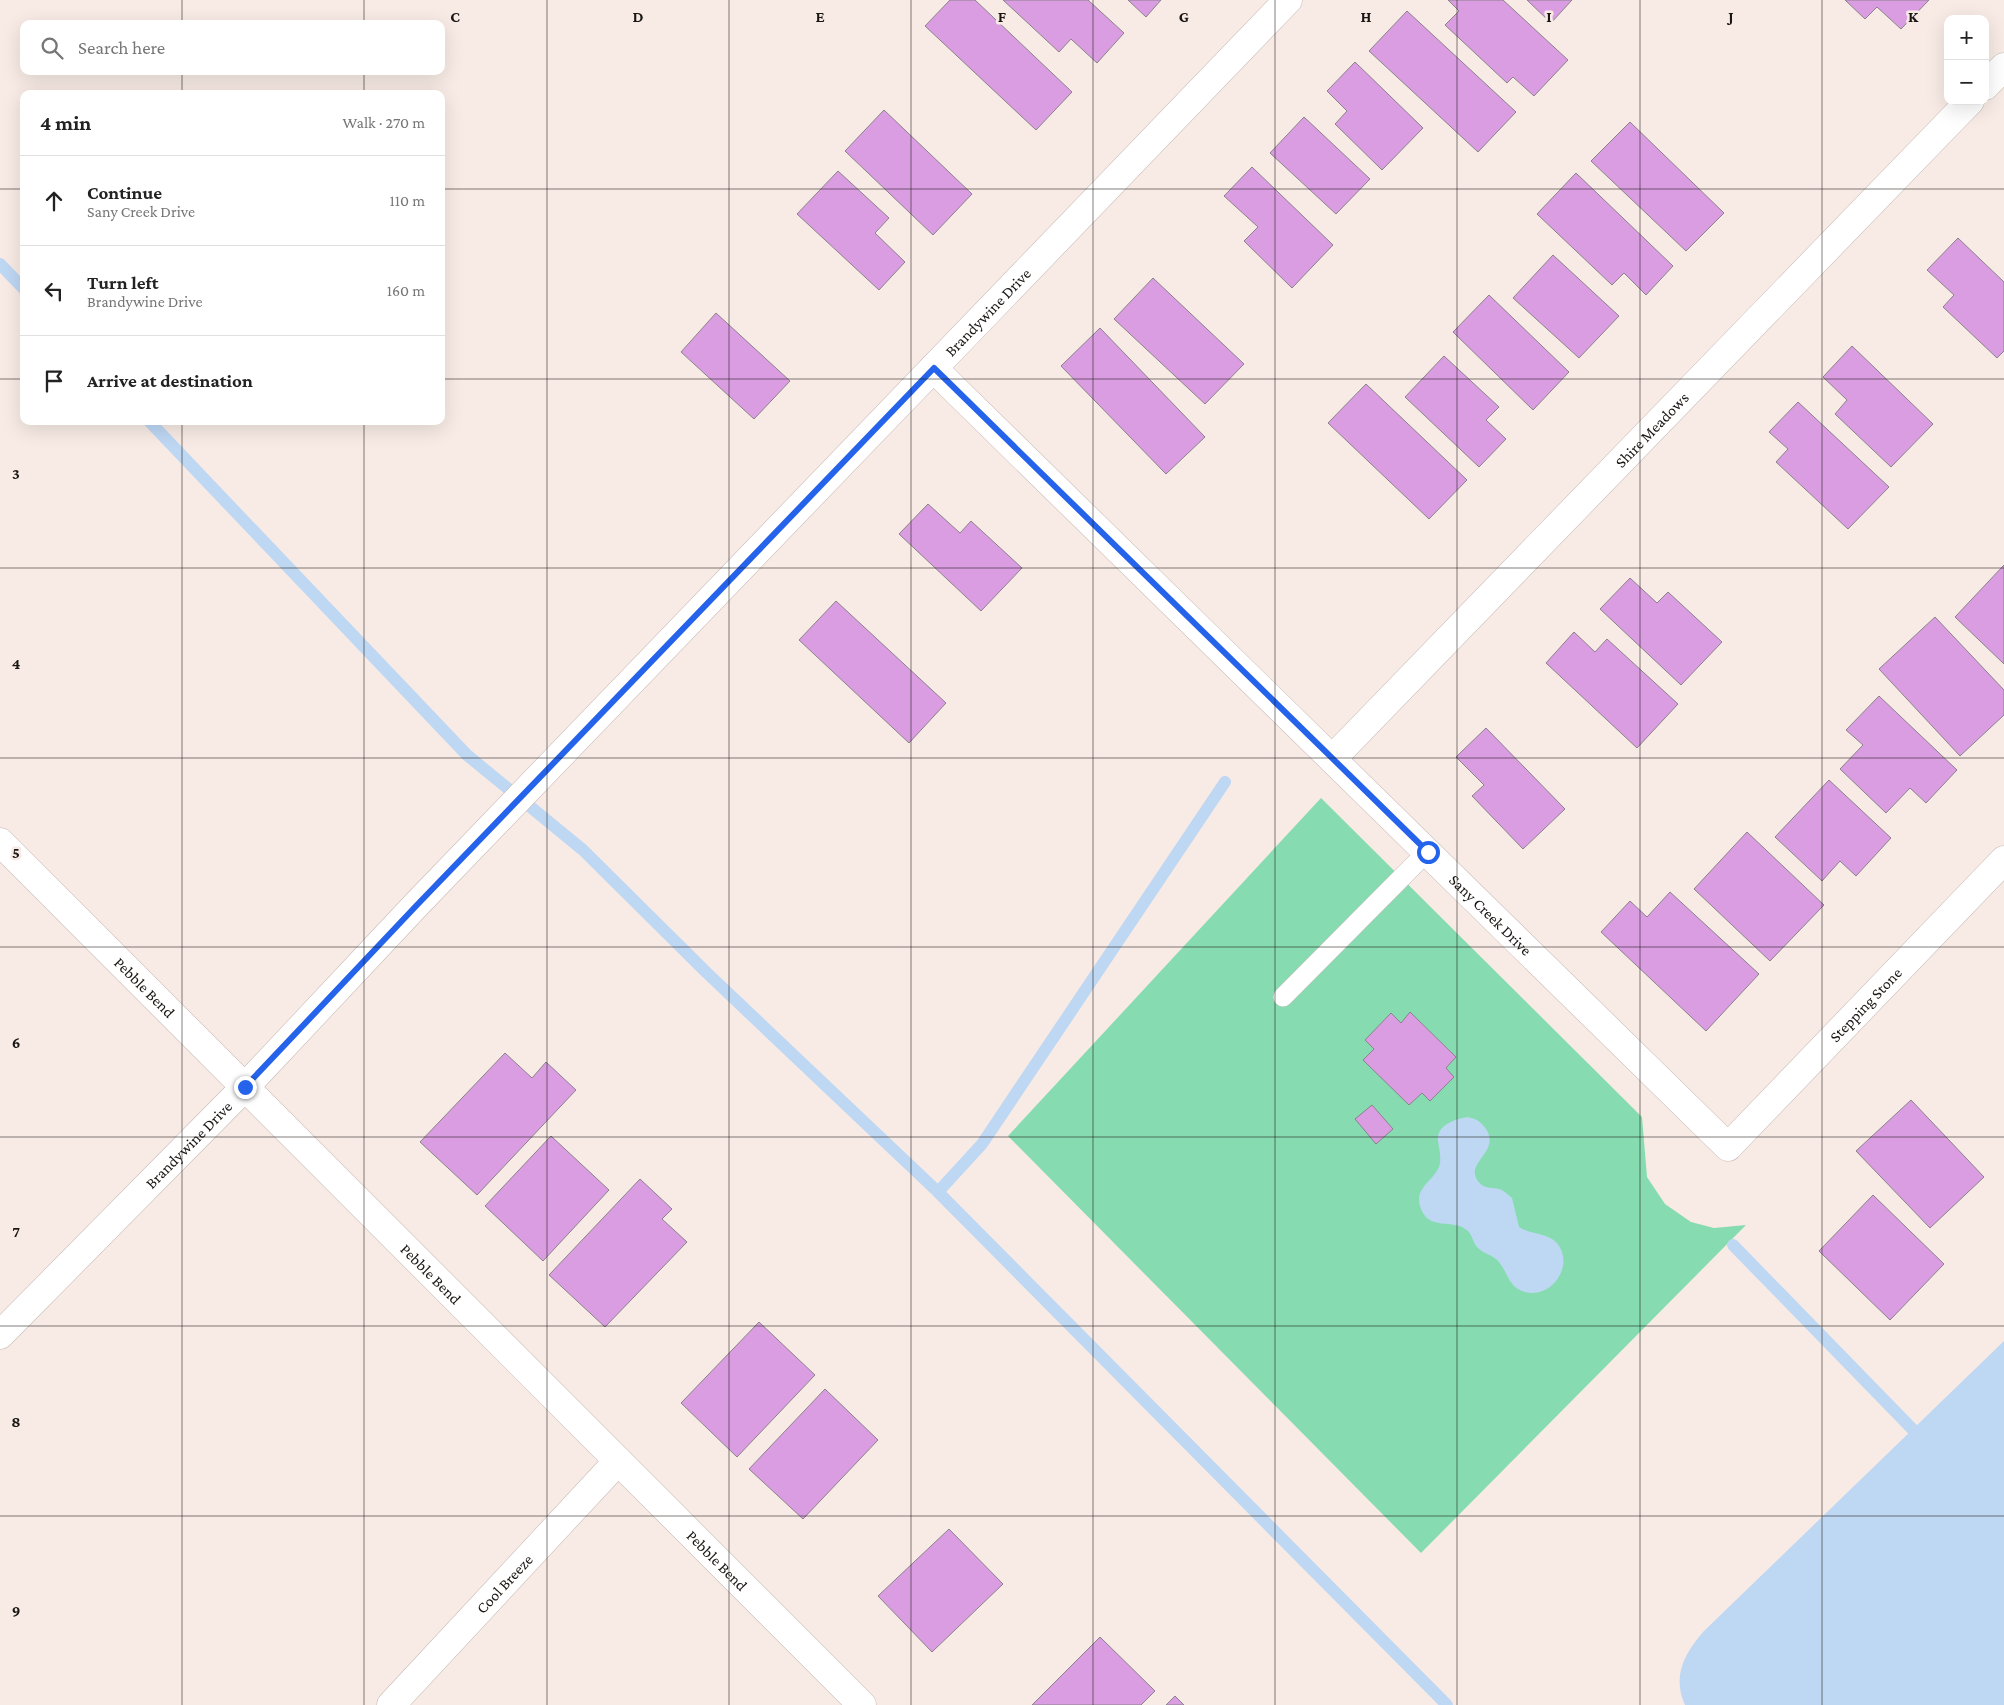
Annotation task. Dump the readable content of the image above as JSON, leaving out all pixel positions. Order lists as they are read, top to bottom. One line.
{"streets":{"street":["Brandywine Drive","Shire Meadows","Sany Creek Drive","Pebble Bend","Stepping Stone","Cool Breeze"]},"crossings":[["Brandywine Drive","Sany Creek Drive"],["Brandywine Drive","Pebble Bend"],["Shire Meadows","Sany Creek Drive"],["Sany Creek Drive","Stepping Stone"],["Pebble Bend","Cool Breeze"]],"page":{"map_buttons":["+","−"],"search":"Search here","heading":["4 min","Walk · 270 m"],"list":[["Continue","Sany Creek Drive","110 m"],["Turn left","Brandywine Drive","160 m"],"Arrive at destination"]},"grid":{"columns":["C","D","E","F","G","H","I","J","K"],"rows":["3","4","5","6","7","8","9"]}}
